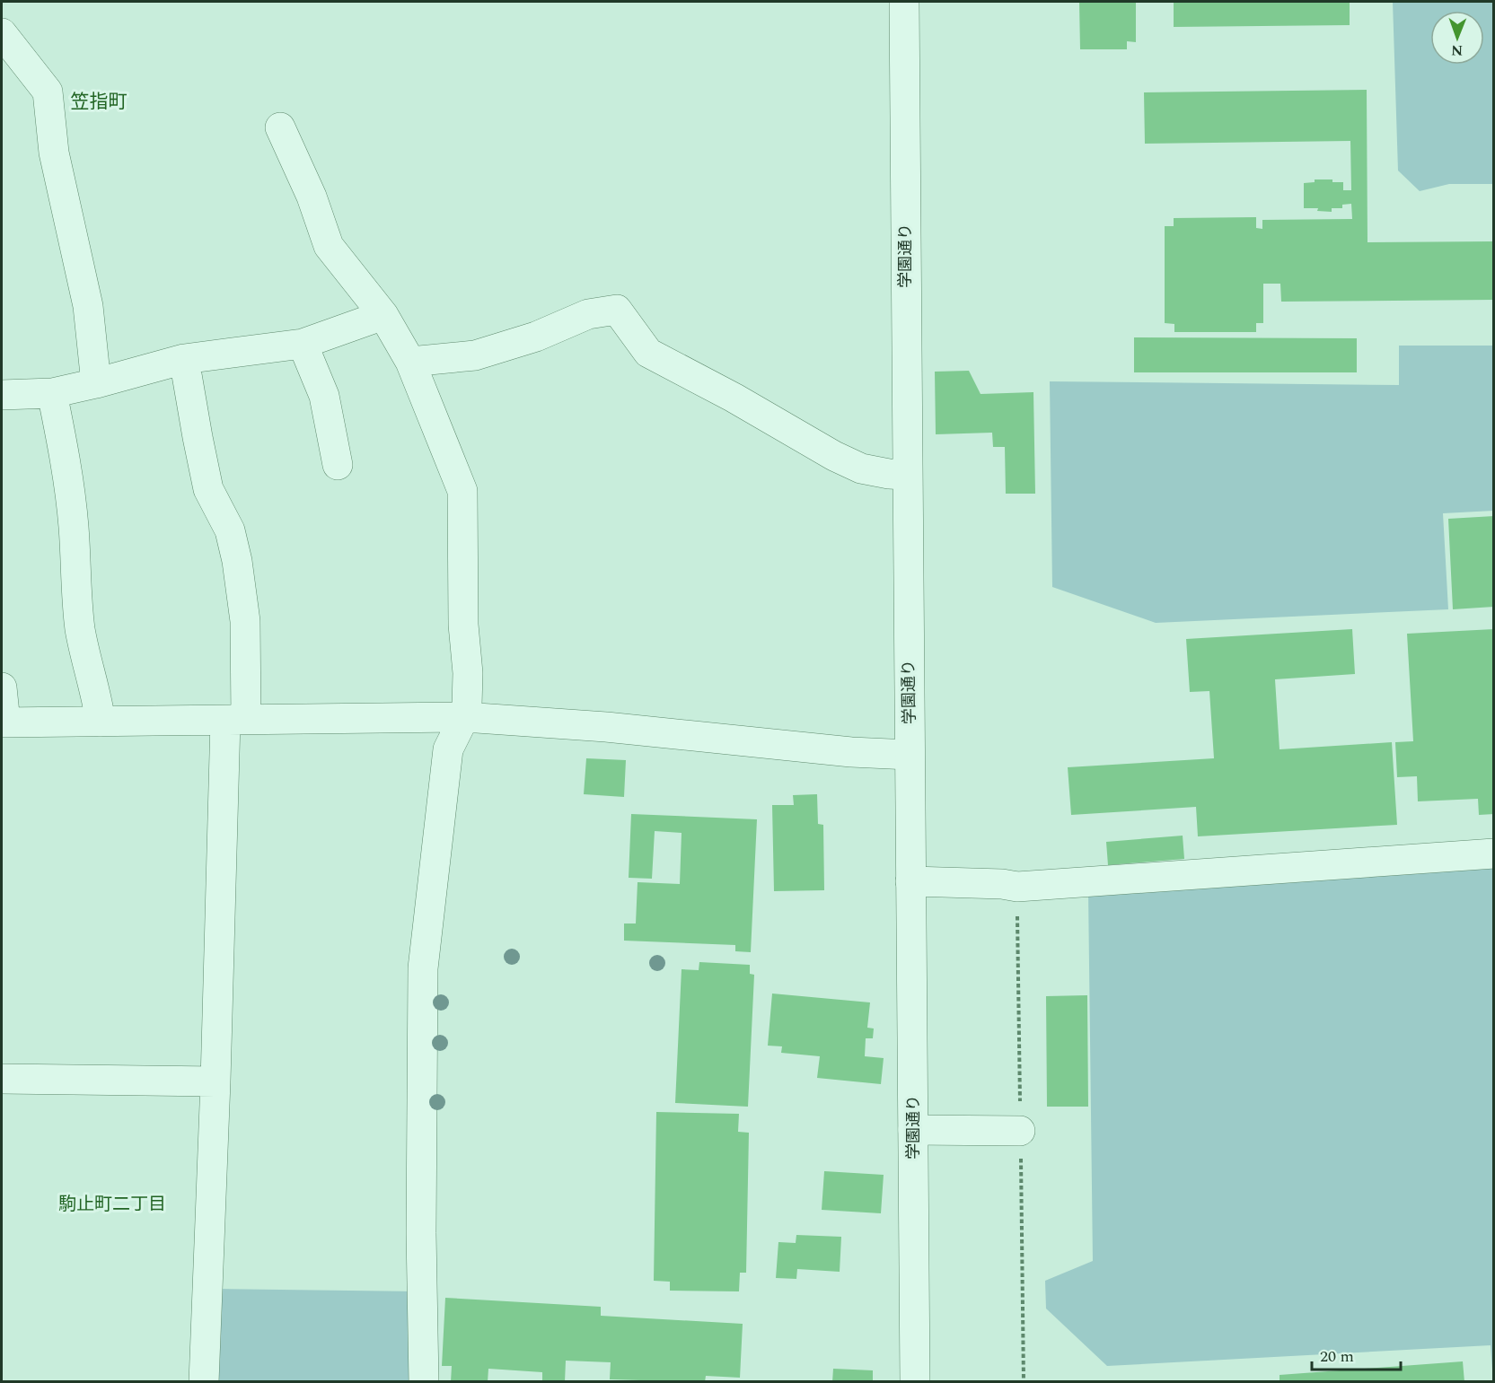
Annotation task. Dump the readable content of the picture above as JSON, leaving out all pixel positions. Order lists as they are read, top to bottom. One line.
{"streets":{"street":["学園通り"]},"districts":["笠指町","駒止町二丁目"],"scale_bar":"20 m","north":"bottom"}
